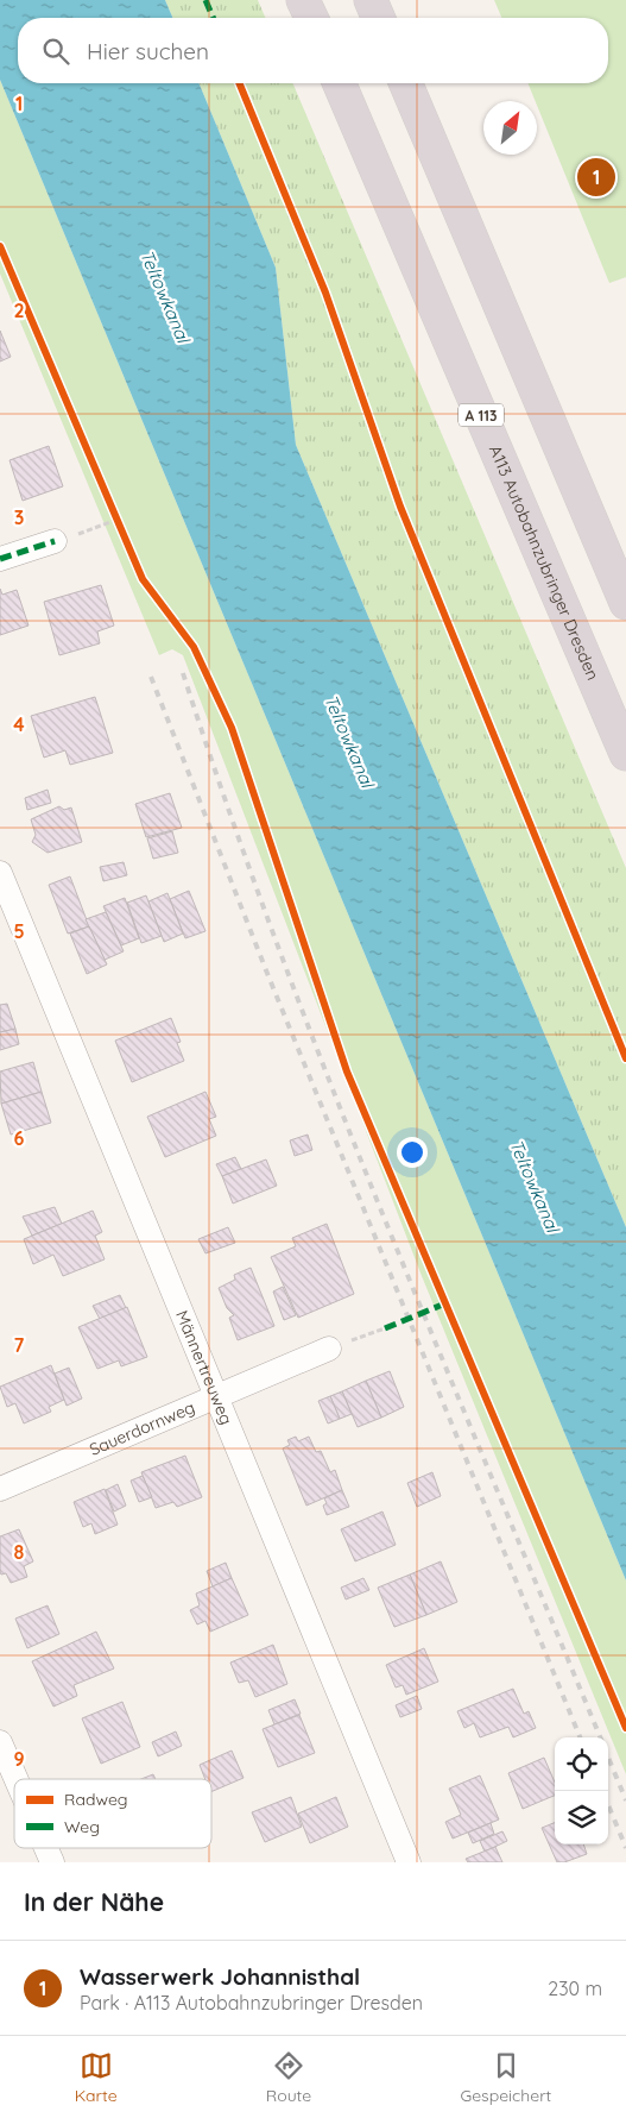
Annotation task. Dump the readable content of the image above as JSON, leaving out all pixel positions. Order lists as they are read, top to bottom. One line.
{"streets":{"highway":["A 113","A113 Autobahnzubringer Dresden"],"street":["Männertreuweg","Sauerdornweg"]},"crossings":[["Männertreuweg","Sauerdornweg"]],"water":["Teltowkanal"],"legend":["Radweg","Weg"],"north":"top right","page":{"search":"Hier suchen","pins":"1","heading":"In der Nähe","list":[{"mark":"1","name":"Wasserwerk Johannisthal","note":"Park · A113 Autobahnzubringer Dresden","value":"230 m"}],"nav":["Karte","Route","Gespeichert"]},"grid":{"rows":["1","2","3","4","5","6","7","8","9"]}}
